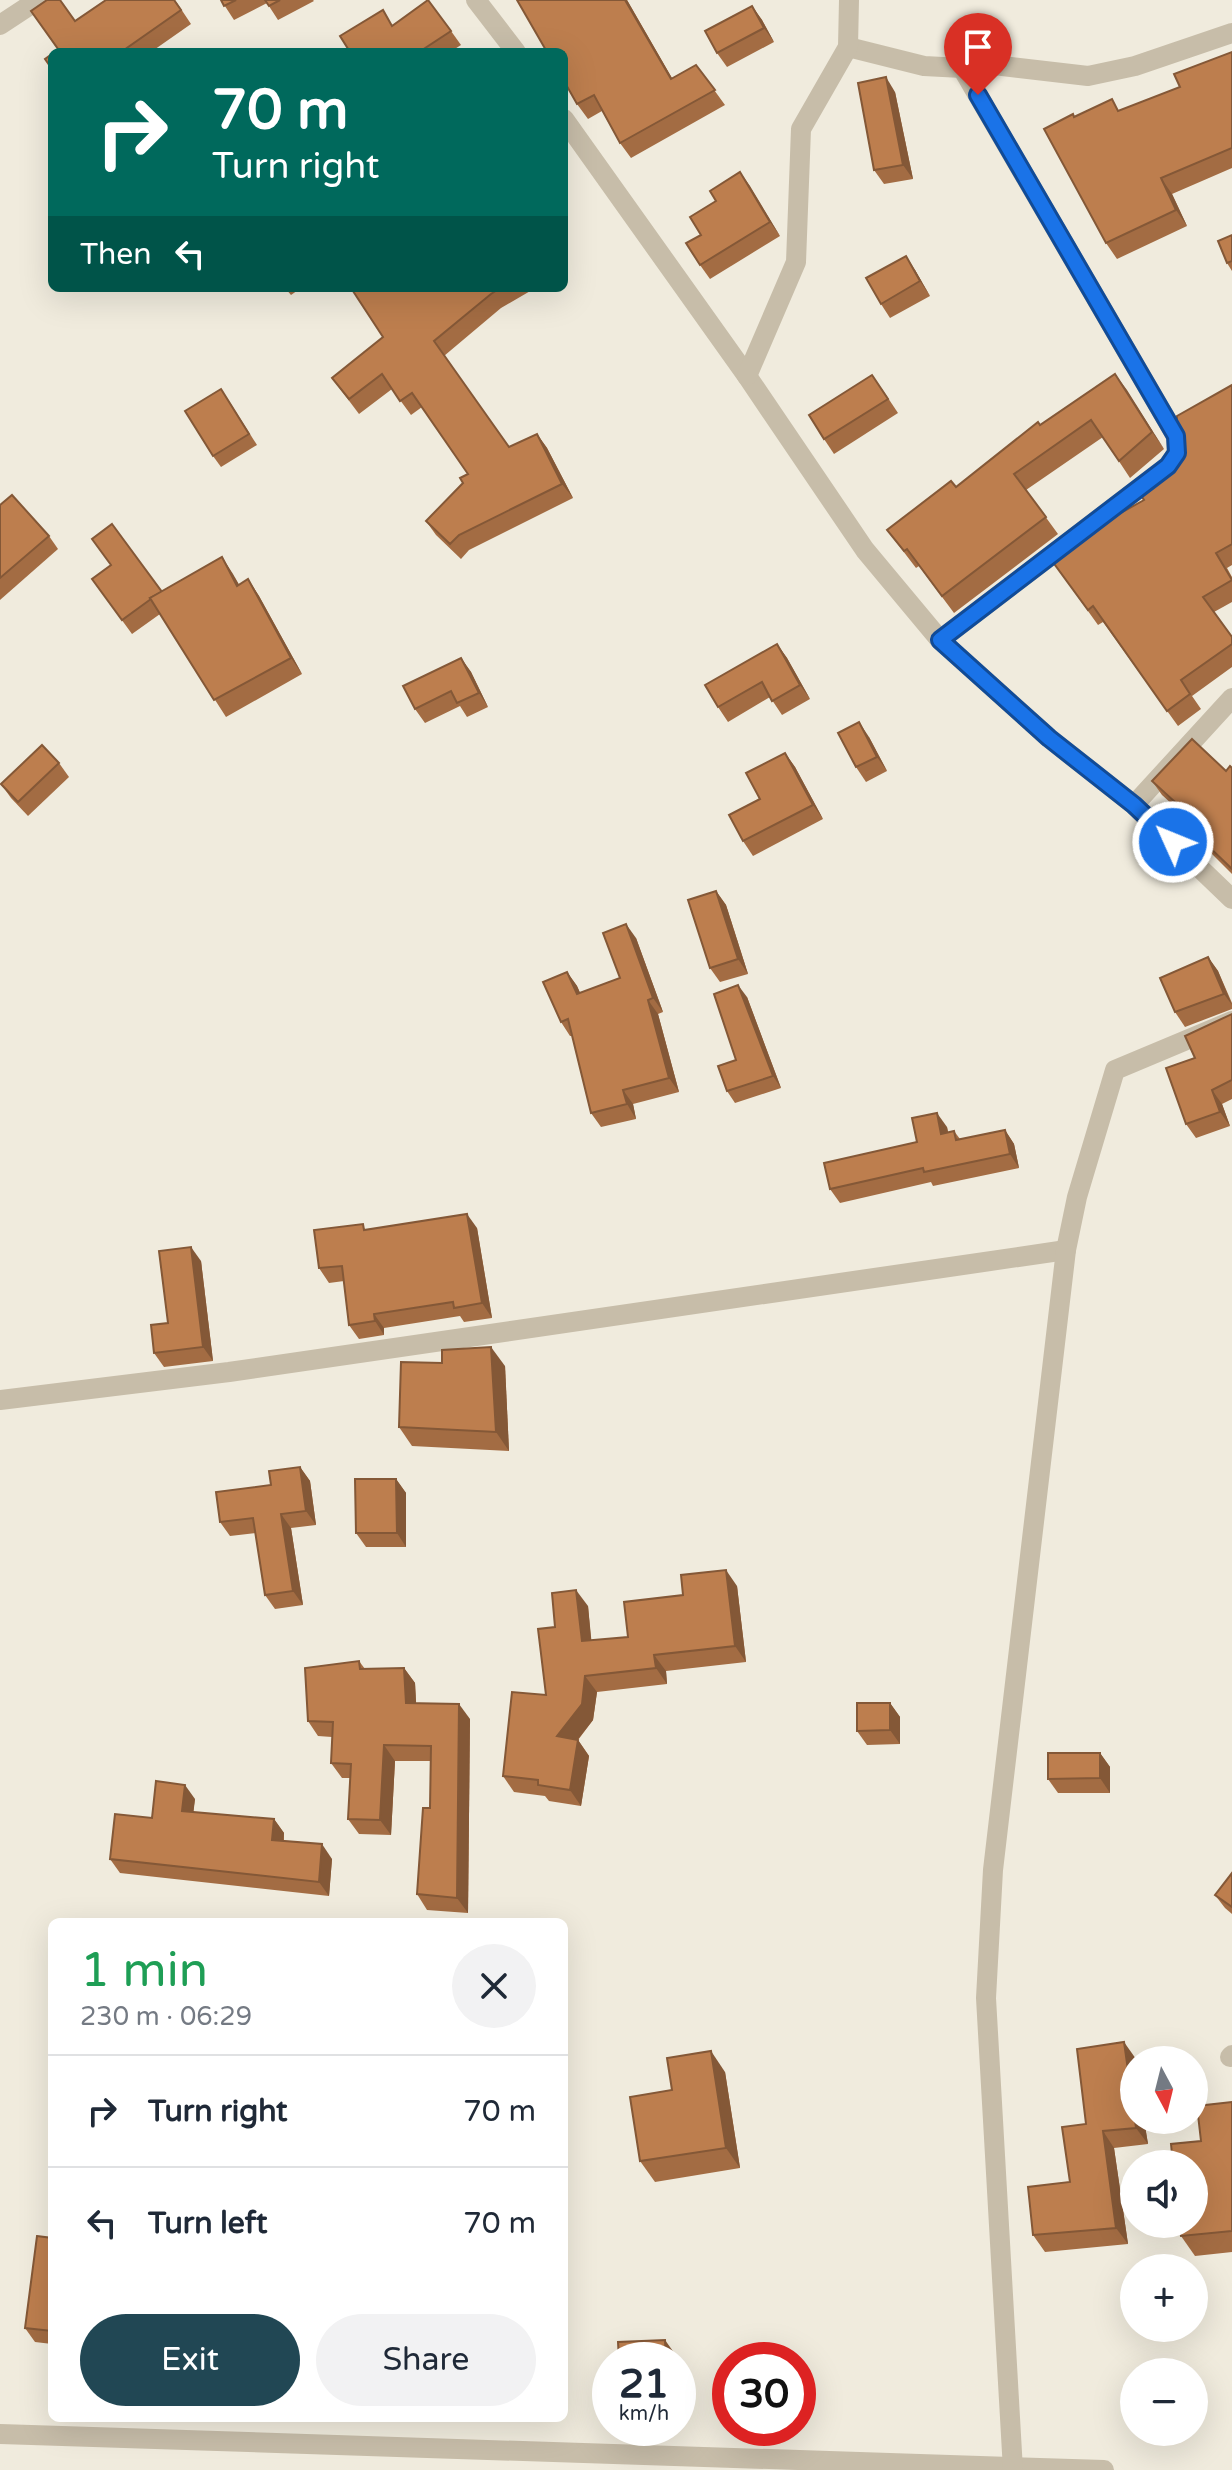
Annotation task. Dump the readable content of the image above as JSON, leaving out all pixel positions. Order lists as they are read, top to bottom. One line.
{"north":"bottom","page":{"turn":["70 m","Turn right"],"then":"Then","heading":["1 min","230 m · 06:29"],"map_buttons":["+","−"],"list":[{"name":"Turn right","value":"70 m"},{"name":"Turn left","value":"70 m"}],"buttons":["Exit","Share"],"speed":"21 km/h","limit":"30"}}
